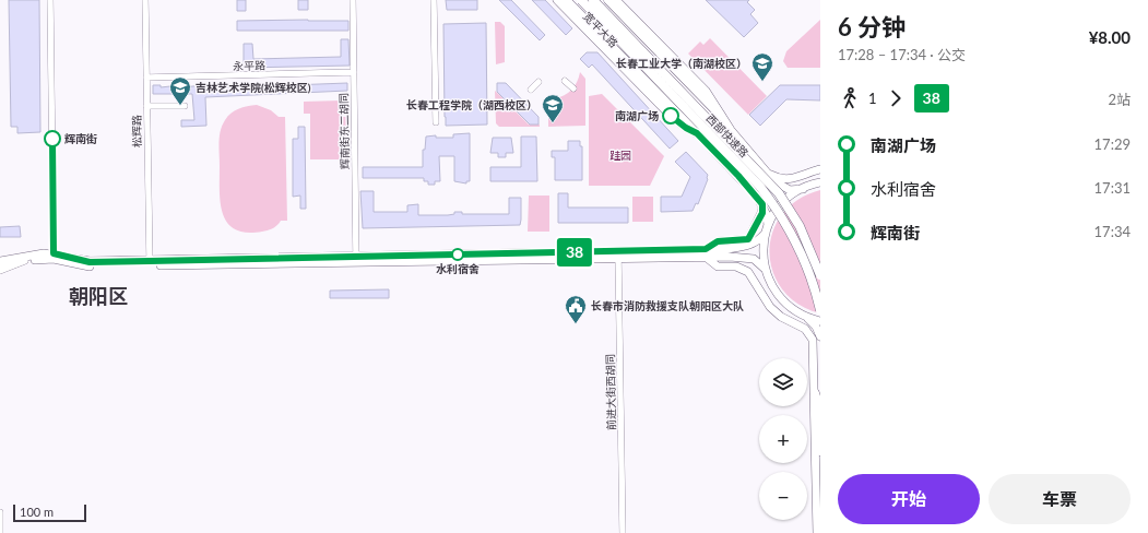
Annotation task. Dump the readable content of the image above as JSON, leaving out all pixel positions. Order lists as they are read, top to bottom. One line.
{"streets":{"highway":["西部快速路"],"main road":["宽平大路"],"street":["永平路","松辉路","辉南街东二胡同","前进大街西胡同"]},"crossings":[["永平路","松辉路"],["永平路","辉南街东二胡同"]],"districts":["朝阳区"],"parks":["跬园"],"places":{"school or university":["长春工业大学（南湖校区）","吉林艺术学院(松辉校区)","长春工程学院（湖西校区）"],"other":["南湖广场","辉南街","水利宿舍"],"public building":["长春市消防救援支队朝阳区大队"]},"lines":["bus line 38"],"scale_bar":"100 m","page":{"on_map":"38","heading":["6 分钟","17:28 – 17:34 · 公交","¥8.00"],"legs":["1","38","2站"],"list":[{"name":"南湖广场","value":"17:29"},{"name":"水利宿舍","value":"17:31"},{"name":"辉南街","value":"17:34"}],"map_buttons":["+","−"],"buttons":["开始","车票"],"scale":"100 m"}}
